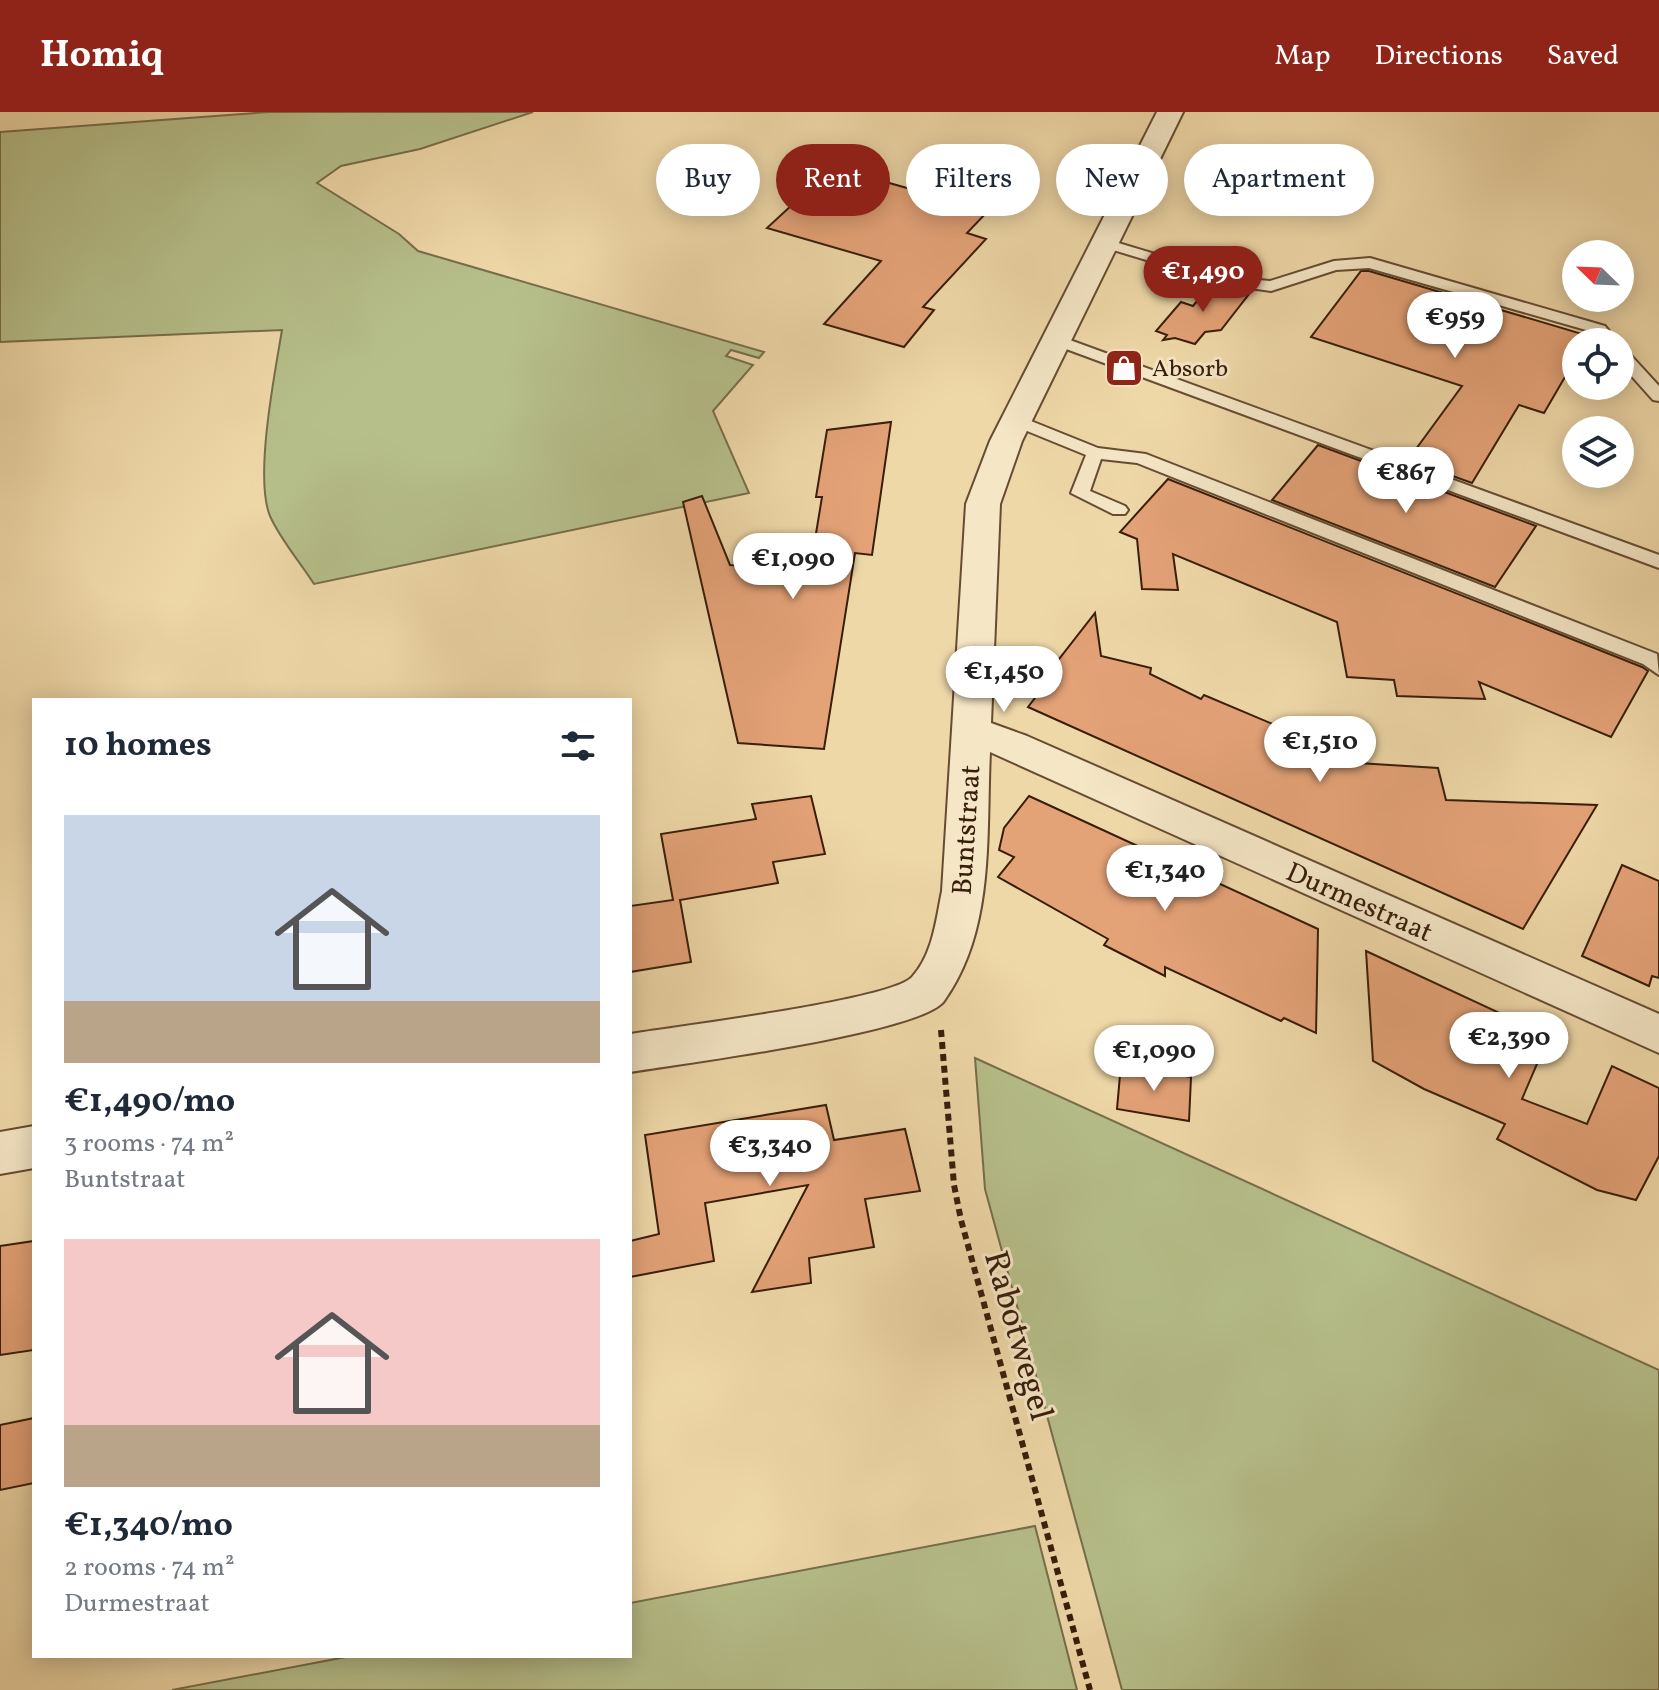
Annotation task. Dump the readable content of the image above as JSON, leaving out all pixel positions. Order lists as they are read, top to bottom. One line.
{"streets":{"street":["Buntstraat","Durmestraat"],"path":["Rabotwegel"]},"crossings":[["Buntstraat","Durmestraat"],["Buntstraat","Rabotwegel"]],"places":{"shop":["Absorb"]},"north":"top left","page":{"header":"Homiq","nav":["Map","Directions","Saved"],"chip":["Buy","Rent","Filters","New","Apartment"],"price":["€1,490","€959","€867","€1,090","€1,450","€1,510","€1,340","€2,390","€1,090","€3,340"],"heading":"10 homes","list":[{"name":"€1,490/mo","note":"3 rooms · 74 m² · Buntstraat"},{"name":"€1,340/mo","note":"2 rooms · 74 m² · Durmestraat"}]}}
